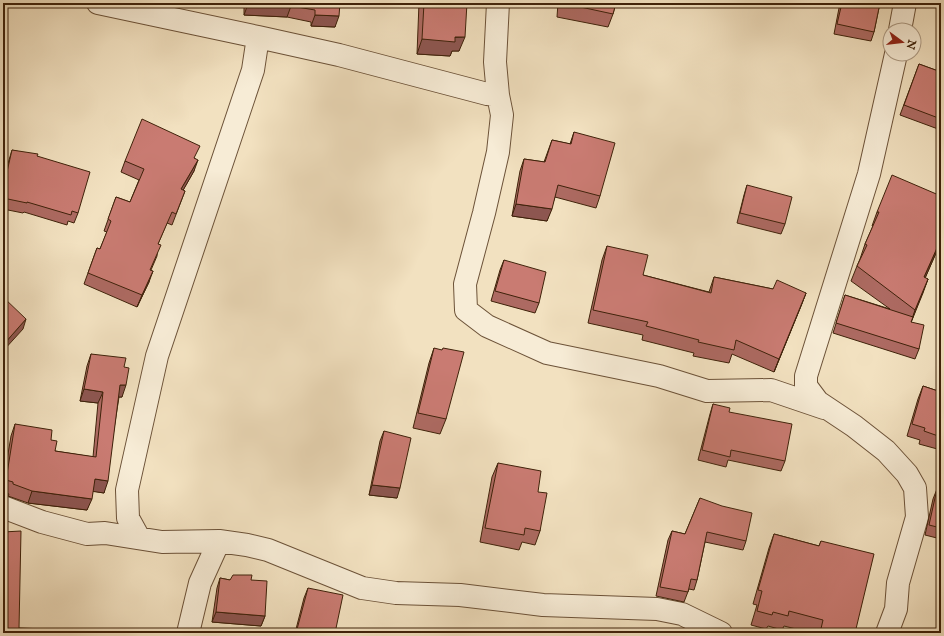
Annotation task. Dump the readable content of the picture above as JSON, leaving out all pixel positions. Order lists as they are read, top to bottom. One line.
{"north":"right"}
